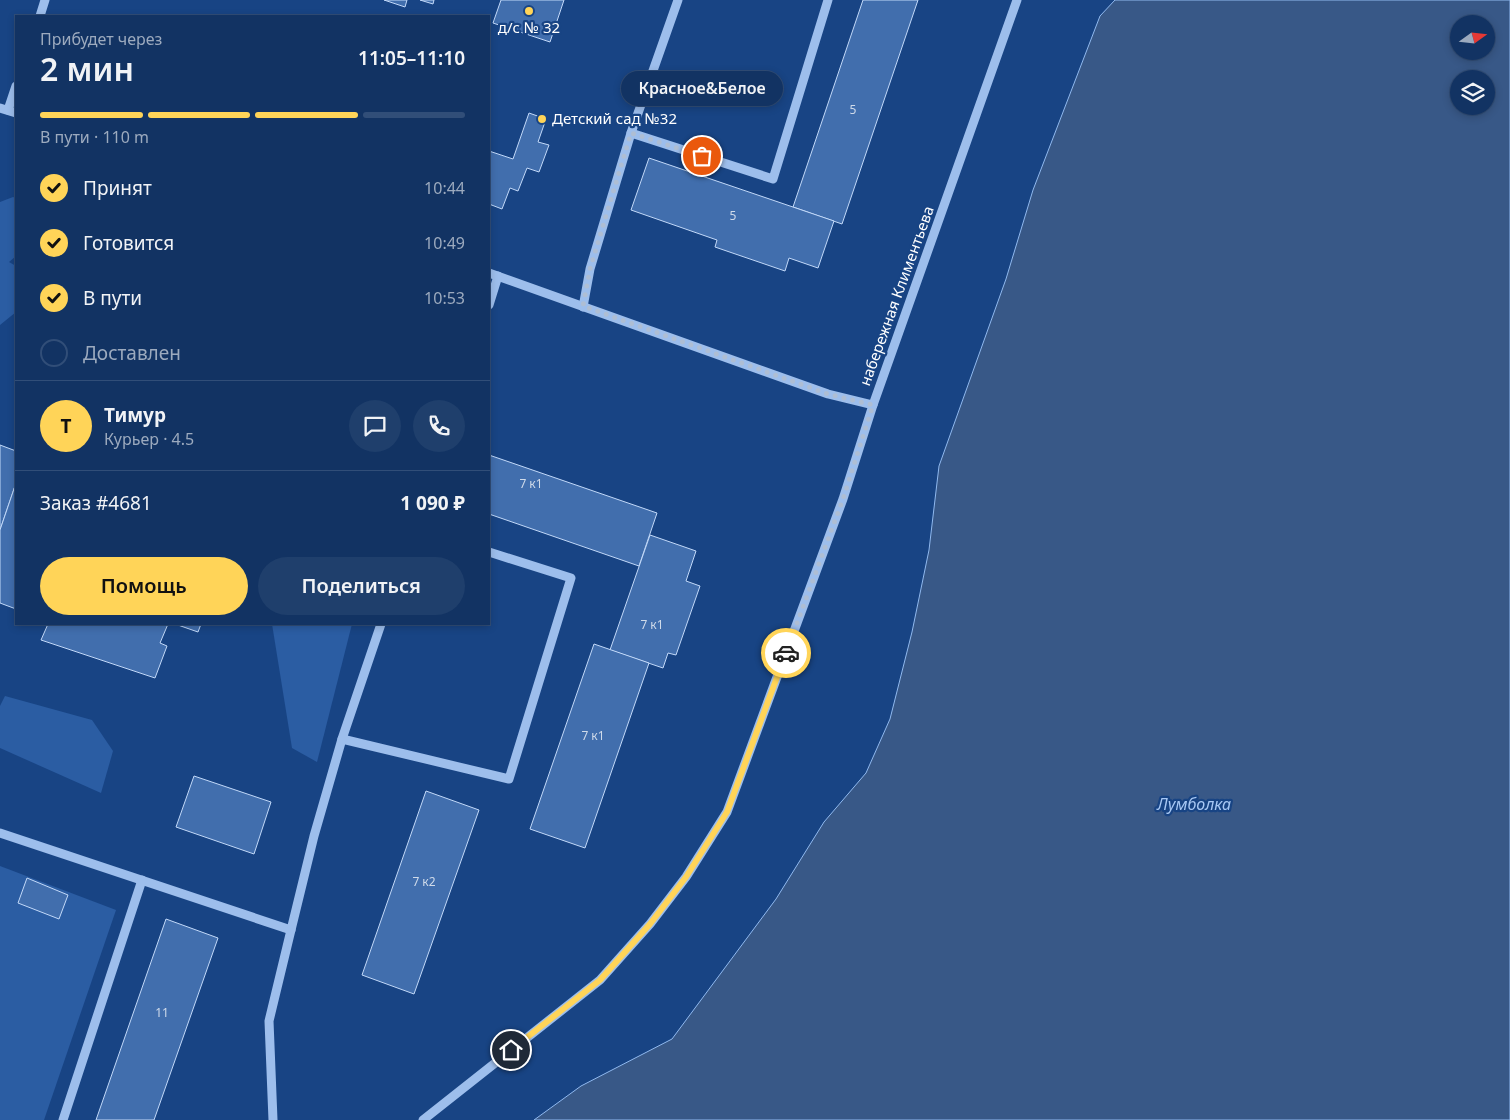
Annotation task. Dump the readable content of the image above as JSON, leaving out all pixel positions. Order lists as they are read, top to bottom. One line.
{"streets":{"street":["набережная Климентьева"]},"water":["Лумболка"],"places":["д/с № 32","Детский сад №32","Красное&Белое"],"house_numbers":["5","5","7 к1","7 к1","7 к1","7 к2","11"],"north":"right","page":{"heading":["2 мин","Прибудет через","11:05–11:10"],"panel":["Тимур","Курьер · 4.5","Заказ #4681","1 090 ₽"],"bubble":"Красное&Белое","bar":"В пути · 110 m","list":[["Принят","10:44"],["Готовится","10:49"],["В пути","10:53"],"Доставлен"],"round":"Т","buttons":["Помощь","Поделиться"]}}
